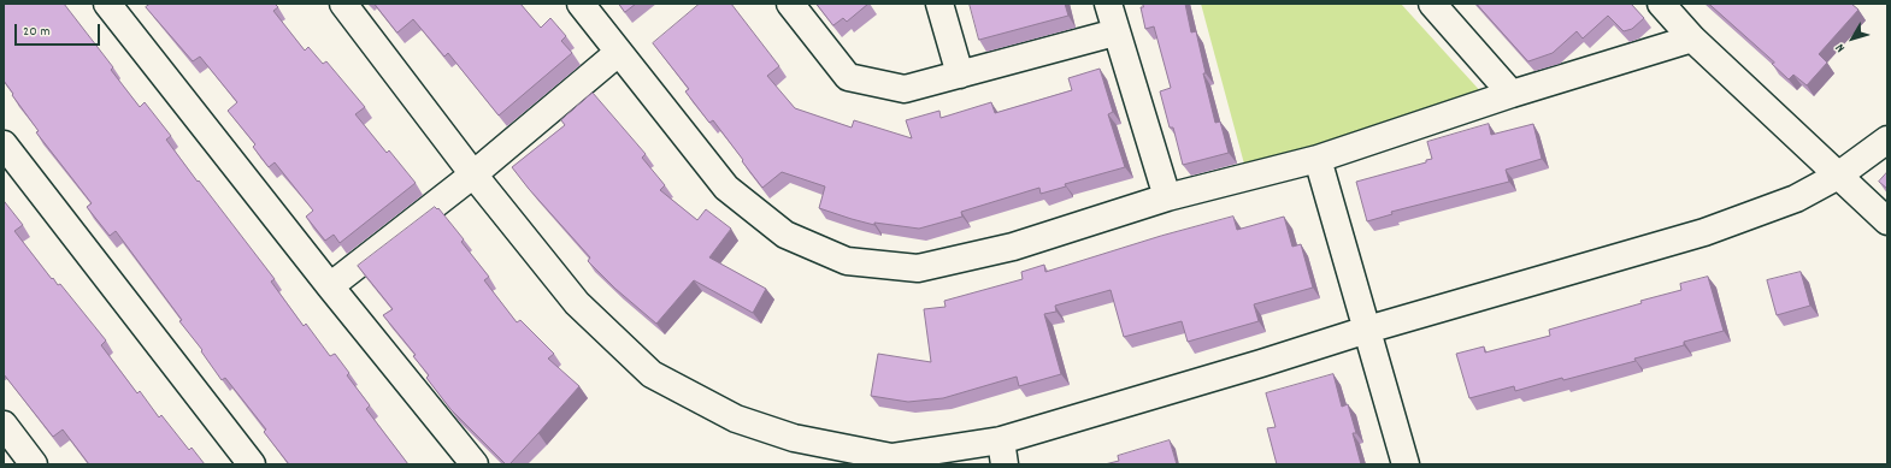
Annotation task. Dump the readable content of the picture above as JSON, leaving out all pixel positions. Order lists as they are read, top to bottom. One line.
{"scale_bar":"20 m","north":"bottom left"}
